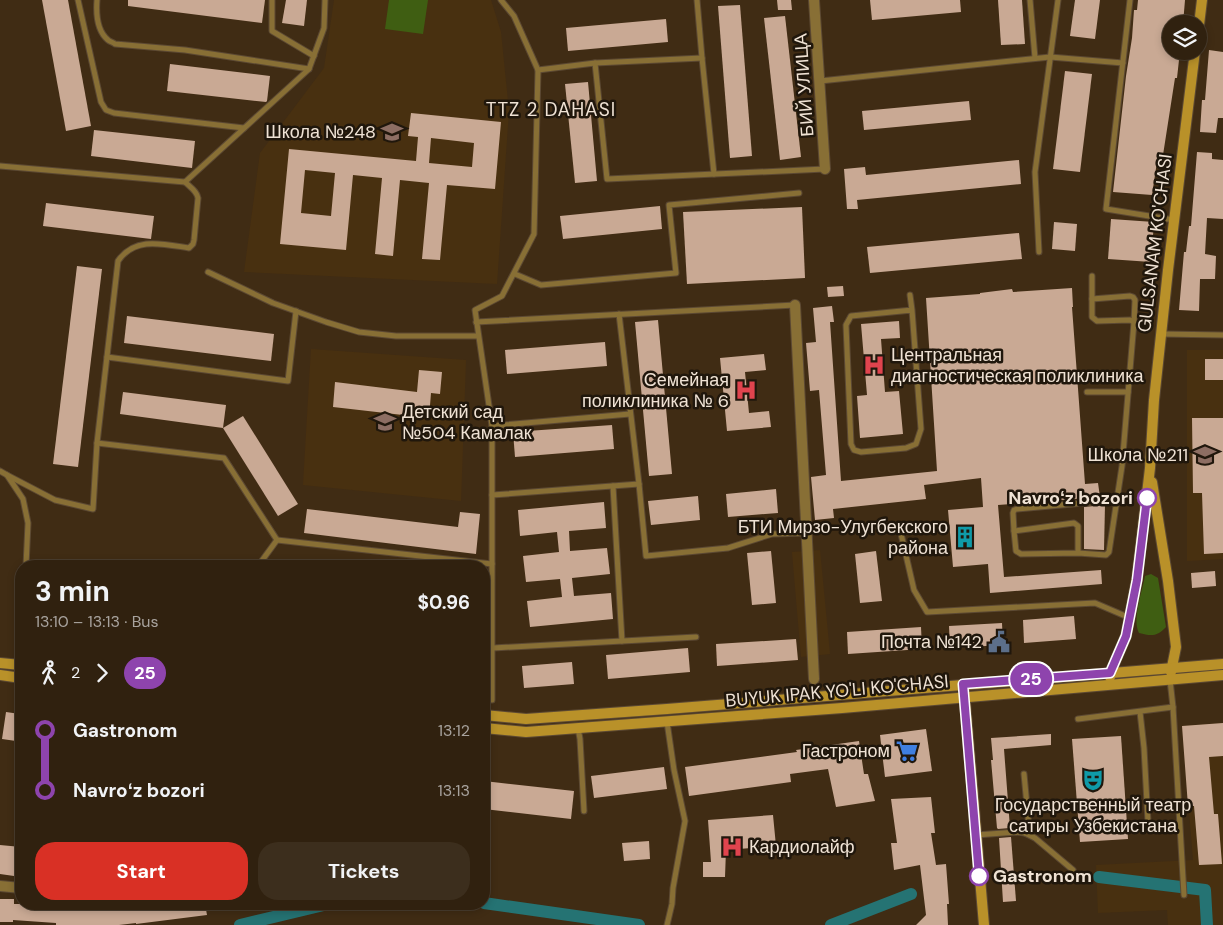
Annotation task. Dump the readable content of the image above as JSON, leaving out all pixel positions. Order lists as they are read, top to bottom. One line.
{"streets":{"main road":["GULSANAM KO'CHASI","BUYUK IPAK YO'LI KO'CHASI"],"street":["БИЙ УЛИЦА"]},"crossings":[["GULSANAM KO'CHASI","BUYUK IPAK YO'LI KO'CHASI"]],"districts":["TTZ 2 DAHASI"],"places":{"school or university":["Школа №248","Детский сад №504 Камалак","Школа №211"],"hospital":["Центральная диагностическая поликлиника","Семейная поликлиника № 6","Кардиолайф"],"other":["Navroʻz bozori","Gastronom"],"building":["БТИ Мирзо-Улугбекского района"],"public building":["Почта №142"],"supermarket":["Гастроном"],"theatre":["Государственный театр сатиры Узбекистана"]},"lines":["bus line 25"],"page":{"on_map":"25","heading":["3 min","13:10 – 13:13 · Bus","$0.96"],"legs":["2","25"],"list":[{"name":"Gastronom","value":"13:12"},{"name":"Navroʻz bozori","value":"13:13"}],"buttons":["Start","Tickets"]}}
